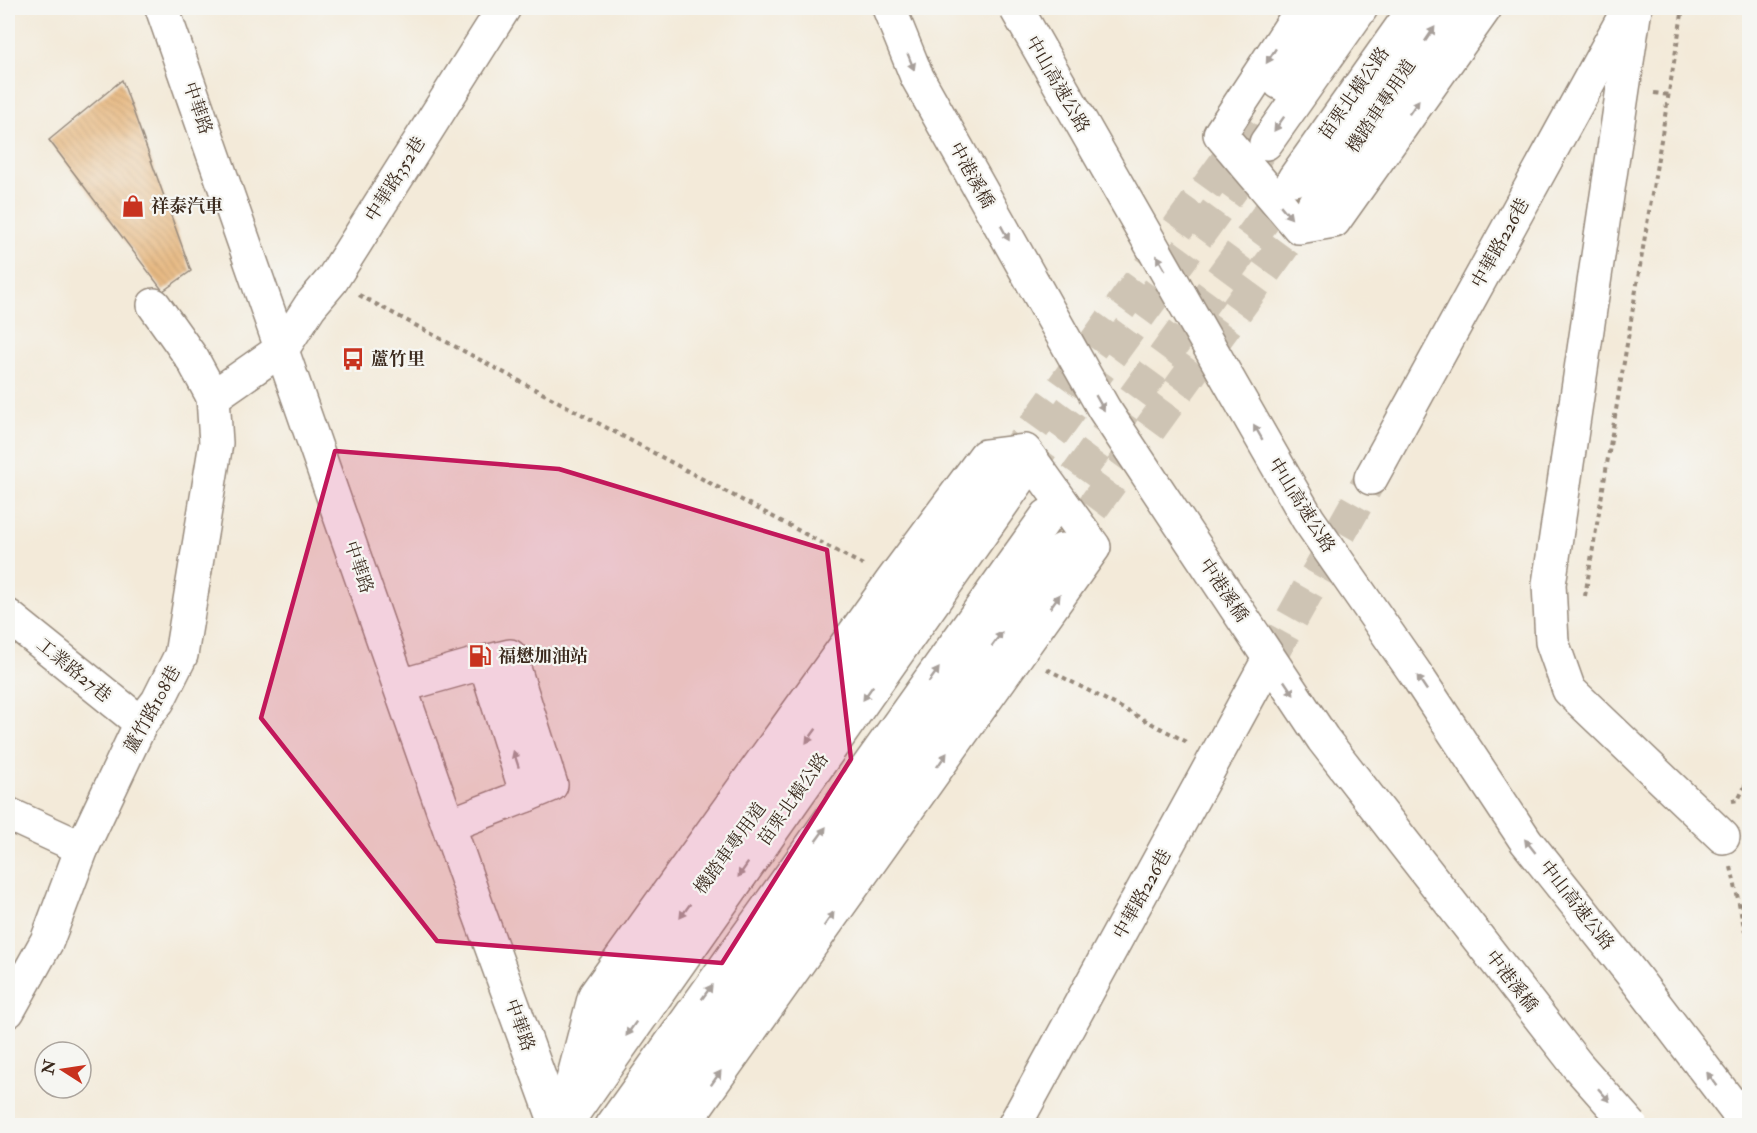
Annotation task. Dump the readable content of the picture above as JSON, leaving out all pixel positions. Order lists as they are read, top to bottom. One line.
{"streets":{"main road":["中山高速公路","苗栗北橫公路","機踏車專用道","中華路","中港溪橋","中華路352巷","中華路226巷","工業路27巷","蘆竹路108巷"]},"crossings":[["苗栗北橫公路","機踏車專用道"],["苗栗北橫公路","中華路"],["中華路","中華路352巷"],["工業路27巷","蘆竹路108巷"]],"one_way":["中山高速公路","機踏車專用道","中港溪橋"],"places":{"shop":["祥泰汽車"],"bus stop":["蘆竹里"],"fuel station":["福懋加油站"]},"north":"left"}
